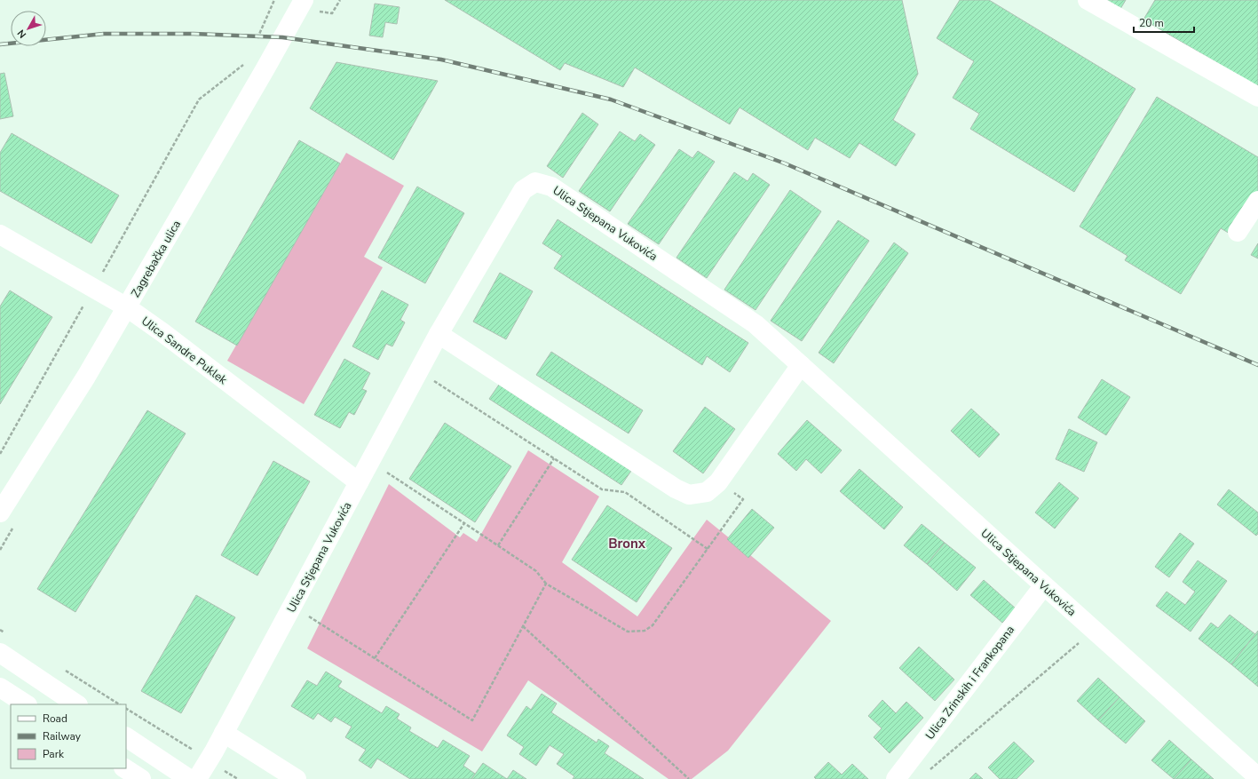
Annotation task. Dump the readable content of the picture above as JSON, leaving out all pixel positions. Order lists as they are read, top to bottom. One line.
{"streets":{"street":["Ulica Stjepana Vukovića","Zagrebačka ulica","Ulica Sandre Puklek","Ulica Zrinskih i Frankopana"]},"crossings":[["Ulica Stjepana Vukovića","Ulica Sandre Puklek"],["Ulica Stjepana Vukovića","Ulica Zrinskih i Frankopana"],["Zagrebačka ulica","Ulica Sandre Puklek"]],"districts":["Bronx"],"legend":["Road","Railway","Park"],"scale_bar":"20 m","north":"bottom left"}
